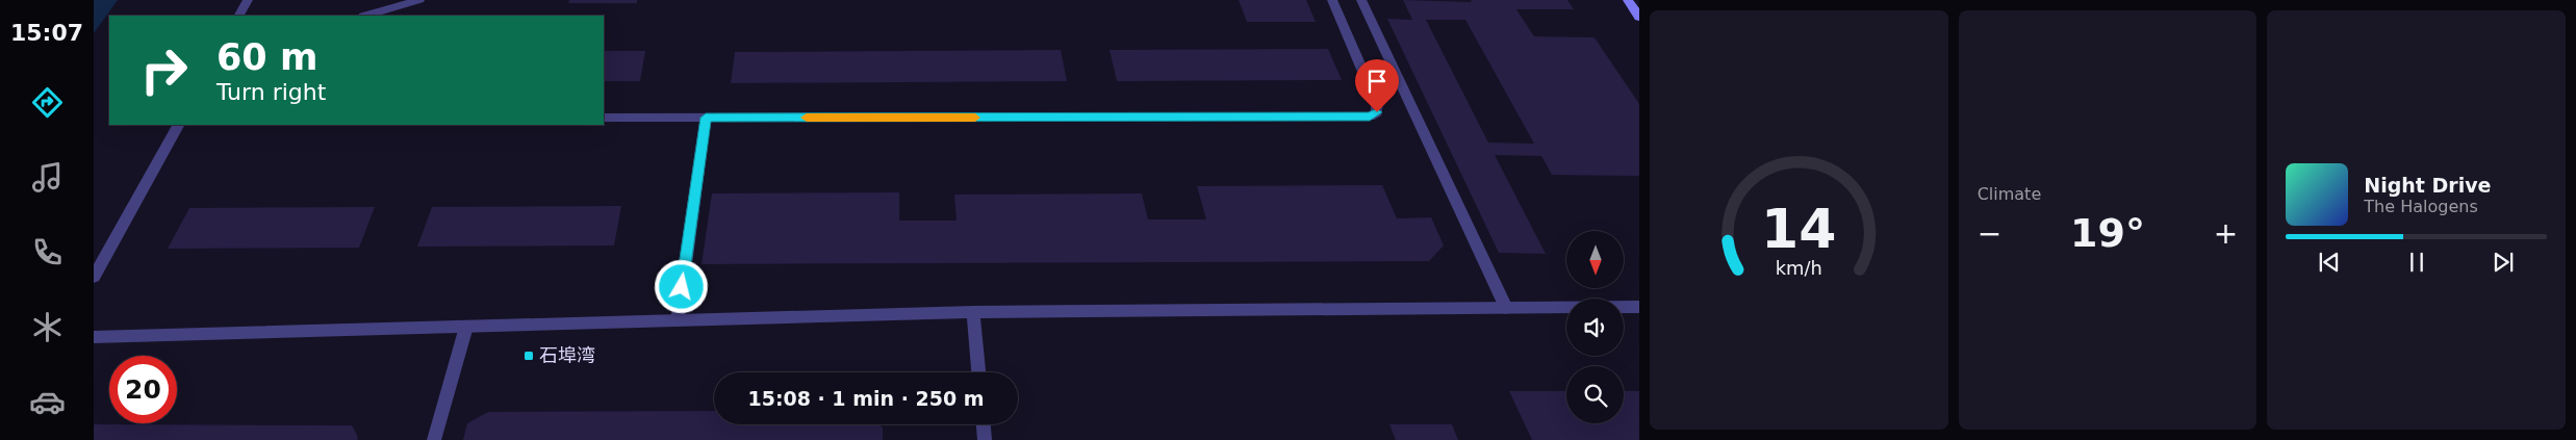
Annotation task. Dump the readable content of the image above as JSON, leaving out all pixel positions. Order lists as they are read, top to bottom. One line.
{"places":{"transit":["石埠湾"]},"north":"bottom","page":{"tabs":"15:07","tile":"Climate","turn":["60 m","Turn right"],"song":["Night Drive","The Halogens"],"heat":["−","19°","+"],"limit":"20","trip":"15:08 · 1 min · 250 m","gauge":["14","km/h"]}}
